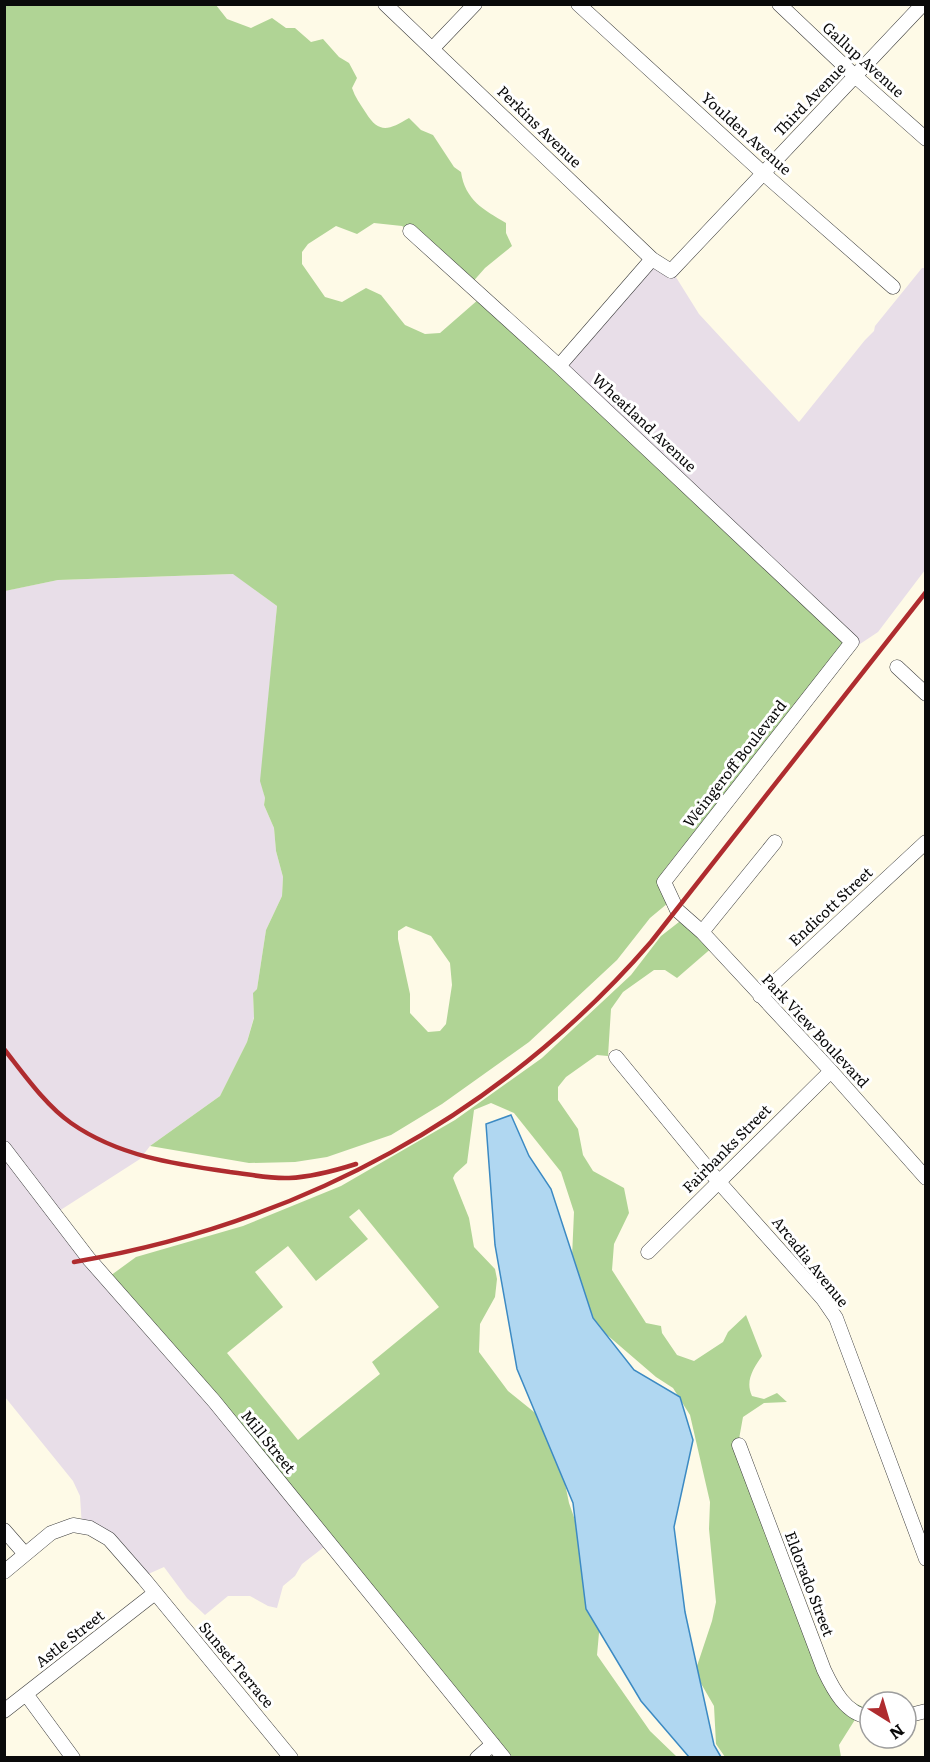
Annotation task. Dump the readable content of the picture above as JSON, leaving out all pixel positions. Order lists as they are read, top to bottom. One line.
{"streets":{"street":["Gallup Avenue","Third Avenue","Perkins Avenue","Youlden Avenue","Wheatland Avenue","Weingeroff Boulevard","Endicott Street","Park View Boulevard","Fairbanks Street","Arcadia Avenue","Mill Street","Eldorado Street","Astle Street","Sunset Terrace"]},"crossings":[["Gallup Avenue","Third Avenue"],["Third Avenue","Perkins Avenue"],["Third Avenue","Youlden Avenue"],["Wheatland Avenue","Weingeroff Boulevard"],["Weingeroff Boulevard","Park View Boulevard"],["Endicott Street","Park View Boulevard"],["Park View Boulevard","Fairbanks Street"],["Fairbanks Street","Arcadia Avenue"],["Astle Street","Sunset Terrace"]],"north":"bottom right"}
